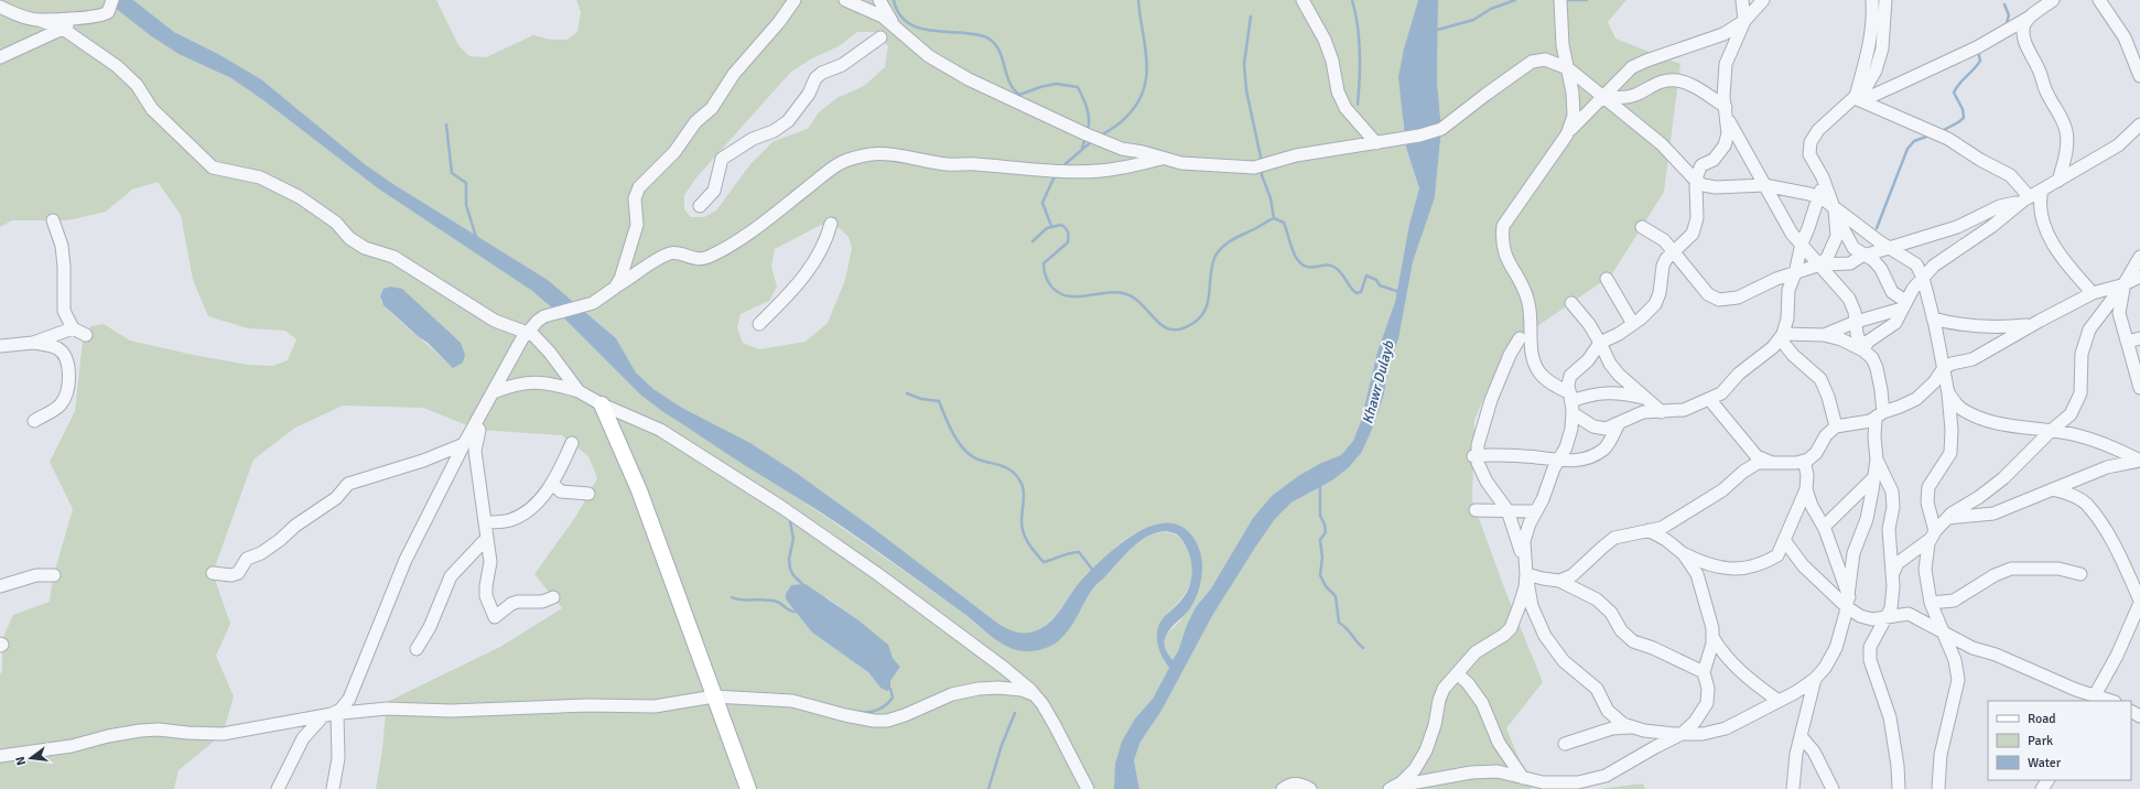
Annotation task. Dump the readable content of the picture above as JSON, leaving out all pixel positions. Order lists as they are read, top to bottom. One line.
{"water":["Khawr Dulayb"],"legend":["Road","Park","Water"],"north":"left"}
